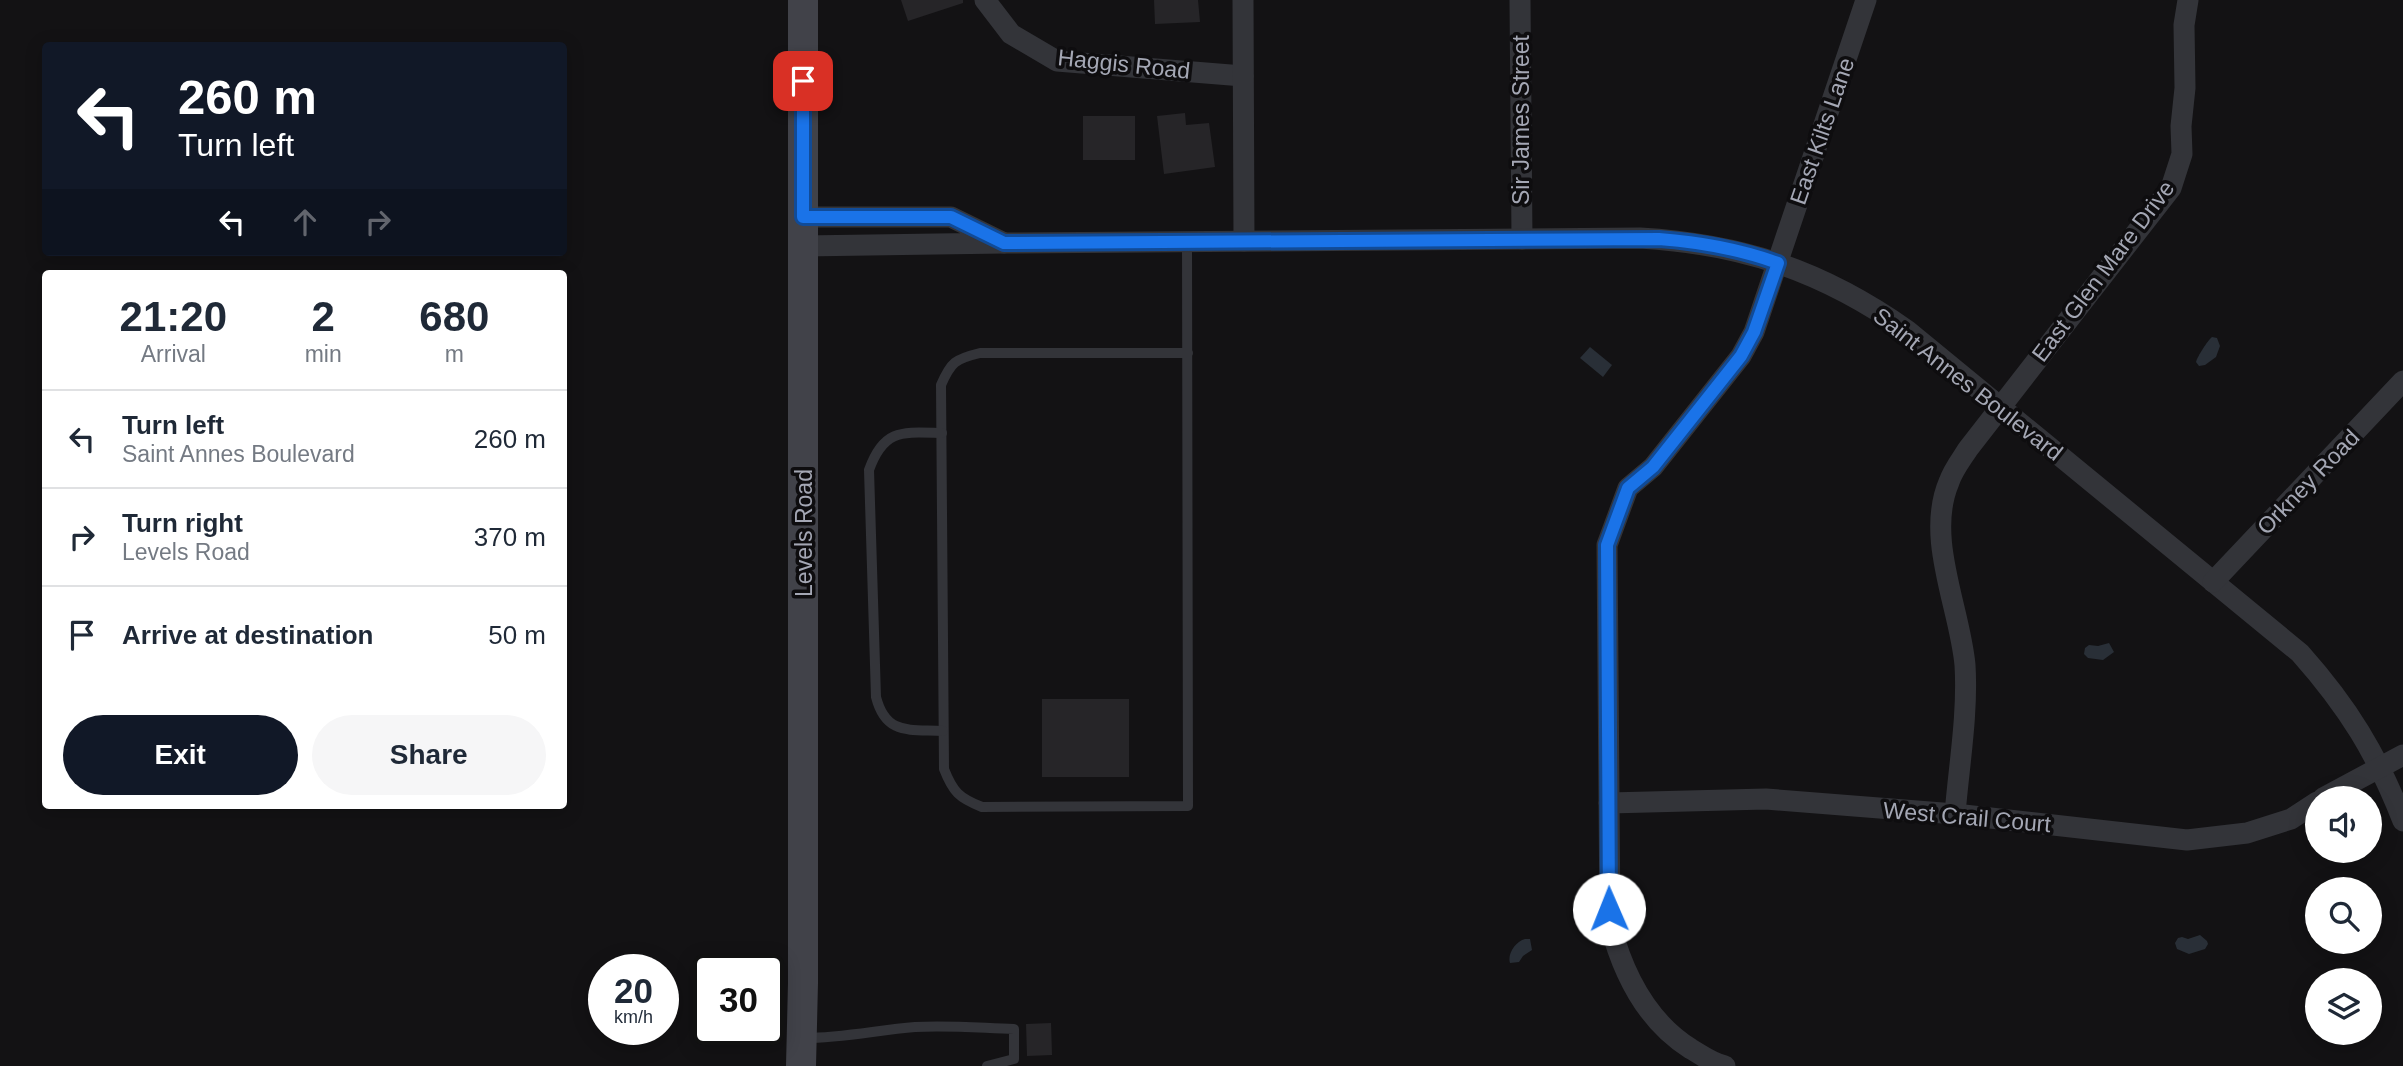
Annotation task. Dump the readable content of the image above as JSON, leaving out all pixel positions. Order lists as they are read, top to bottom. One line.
{"streets":{"main road":["Levels Road"],"street":["Haggis Road","Sir James Street","East Kilts Lane","East Glen Mare Drive","Saint Annes Boulevard","Orkney Road","West Crail Court"]},"crossings":[["Sir James Street","Saint Annes Boulevard"],["East Kilts Lane","Saint Annes Boulevard"],["East Kilts Lane","West Crail Court"],["East Glen Mare Drive","Saint Annes Boulevard"],["East Glen Mare Drive","West Crail Court"],["Saint Annes Boulevard","Orkney Road"],["Saint Annes Boulevard","Levels Road"]],"page":{"turn":["260 m","Turn left"],"eta":["21:20","Arrival","2","min","680","m"],"list":[{"name":"Turn left","note":"Saint Annes Boulevard","value":"260 m"},{"name":"Turn right","note":"Levels Road","value":"370 m"},{"name":"Arrive at destination","value":"50 m"}],"buttons":["Exit","Share"],"speed":"20 km/h","limit":"30"}}
